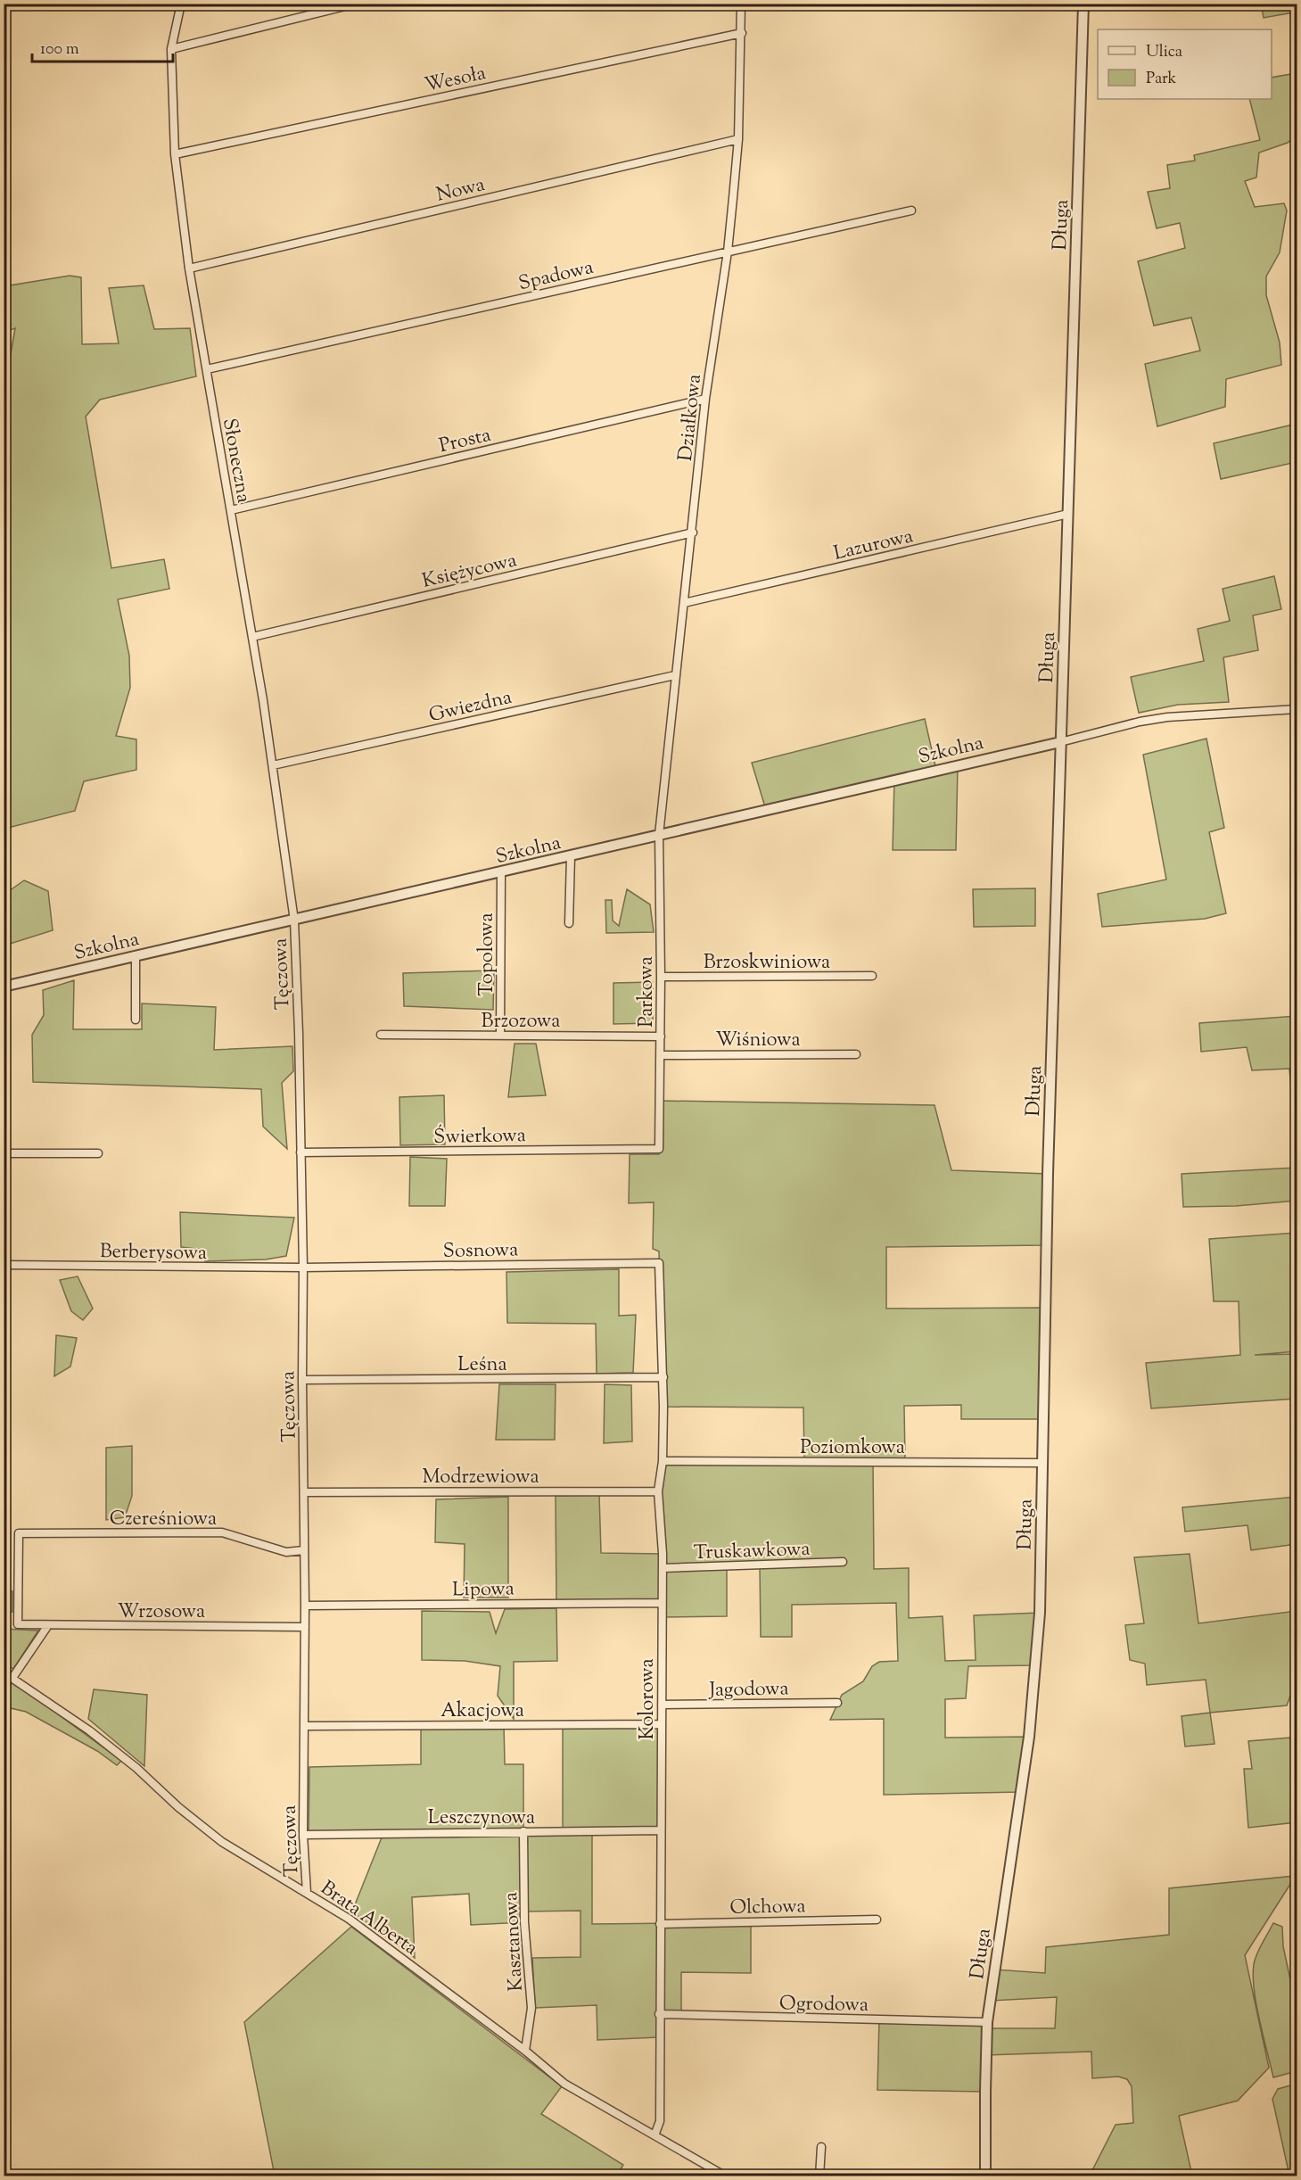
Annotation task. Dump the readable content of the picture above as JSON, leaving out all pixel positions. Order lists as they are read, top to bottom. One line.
{"streets":{"street":["Wesoła","Nowa","Długa","Spadowa","Działkowa","Prosta","Słoneczna","Lazurowa","Księżycowa","Gwiezdna","Szkolna","Topolowa","Brzoskwiniowa","Tęczowa","Parkowa","Brzozowa","Wiśniowa","Świerkowa","Sosnowa","Berberysowa","Leśna","Poziomkowa","Modrzewiowa","Czereśniowa","Truskawkowa","Lipowa","Wrzosowa","Jagodowa","Kolorowa","Akacjowa","Leszczynowa","Olchowa","Brata Alberta","Kasztanowa","Ogrodowa"]},"crossings":[["Wesoła","Działkowa"],["Wesoła","Słoneczna"],["Nowa","Działkowa"],["Nowa","Słoneczna"],["Długa","Lazurowa"],["Długa","Szkolna"],["Długa","Poziomkowa"],["Długa","Ogrodowa"],["Spadowa","Działkowa"],["Spadowa","Słoneczna"],["Działkowa","Prosta"],["Działkowa","Lazurowa"],["Działkowa","Księżycowa"],["Działkowa","Gwiezdna"],["Działkowa","Szkolna"],["Działkowa","Parkowa"],["Prosta","Słoneczna"],["Słoneczna","Księżycowa"],["Słoneczna","Gwiezdna"],["Słoneczna","Szkolna"],["Słoneczna","Tęczowa"],["Szkolna","Topolowa"],["Szkolna","Tęczowa"],["Szkolna","Parkowa"],["Topolowa","Brzozowa"],["Brzoskwiniowa","Parkowa"],["Tęczowa","Świerkowa"],["Tęczowa","Sosnowa"],["Tęczowa","Berberysowa"],["Tęczowa","Leśna"],["Tęczowa","Modrzewiowa"],["Tęczowa","Czereśniowa"],["Tęczowa","Lipowa"],["Tęczowa","Wrzosowa"],["Tęczowa","Akacjowa"],["Tęczowa","Leszczynowa"],["Tęczowa","Brata Alberta"],["Parkowa","Brzozowa"],["Parkowa","Wiśniowa"],["Parkowa","Świerkowa"],["Sosnowa","Berberysowa"],["Sosnowa","Kolorowa"],["Leśna","Kolorowa"],["Poziomkowa","Kolorowa"],["Modrzewiowa","Kolorowa"],["Czereśniowa","Wrzosowa"],["Truskawkowa","Kolorowa"],["Lipowa","Kolorowa"],["Jagodowa","Kolorowa"],["Kolorowa","Akacjowa"],["Kolorowa","Leszczynowa"],["Kolorowa","Olchowa"],["Kolorowa","Brata Alberta"],["Kolorowa","Ogrodowa"],["Leszczynowa","Kasztanowa"],["Brata Alberta","Kasztanowa"]],"legend":["Ulica","Park"],"scale_bar":"100 m"}
